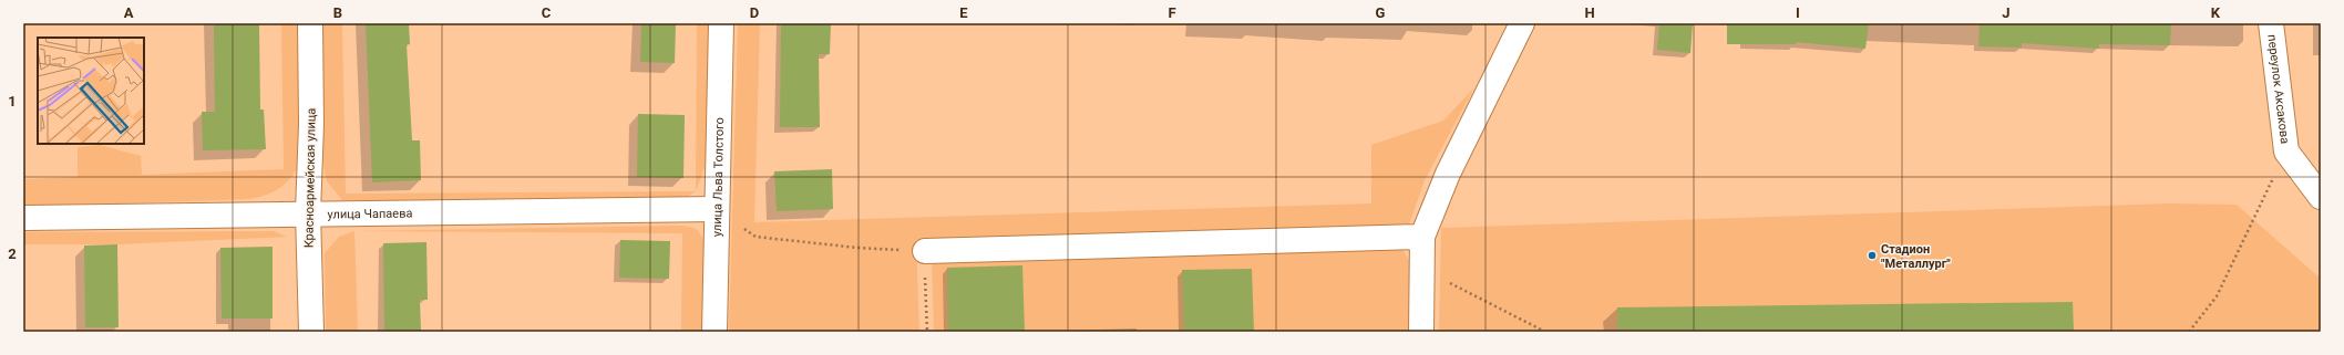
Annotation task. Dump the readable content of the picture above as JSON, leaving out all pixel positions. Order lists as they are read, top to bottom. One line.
{"streets":{"street":["переулок Аксакова","улица Льва Толстого","Красноармейская улица","улица Чапаева"]},"crossings":[["улица Льва Толстого","улица Чапаева"],["Красноармейская улица","улица Чапаева"]],"places":["Стадион \"Металлург\""],"grid":{"columns":["A","B","C","D","E","F","G","H","I","J","K"],"rows":["1","2"]}}
